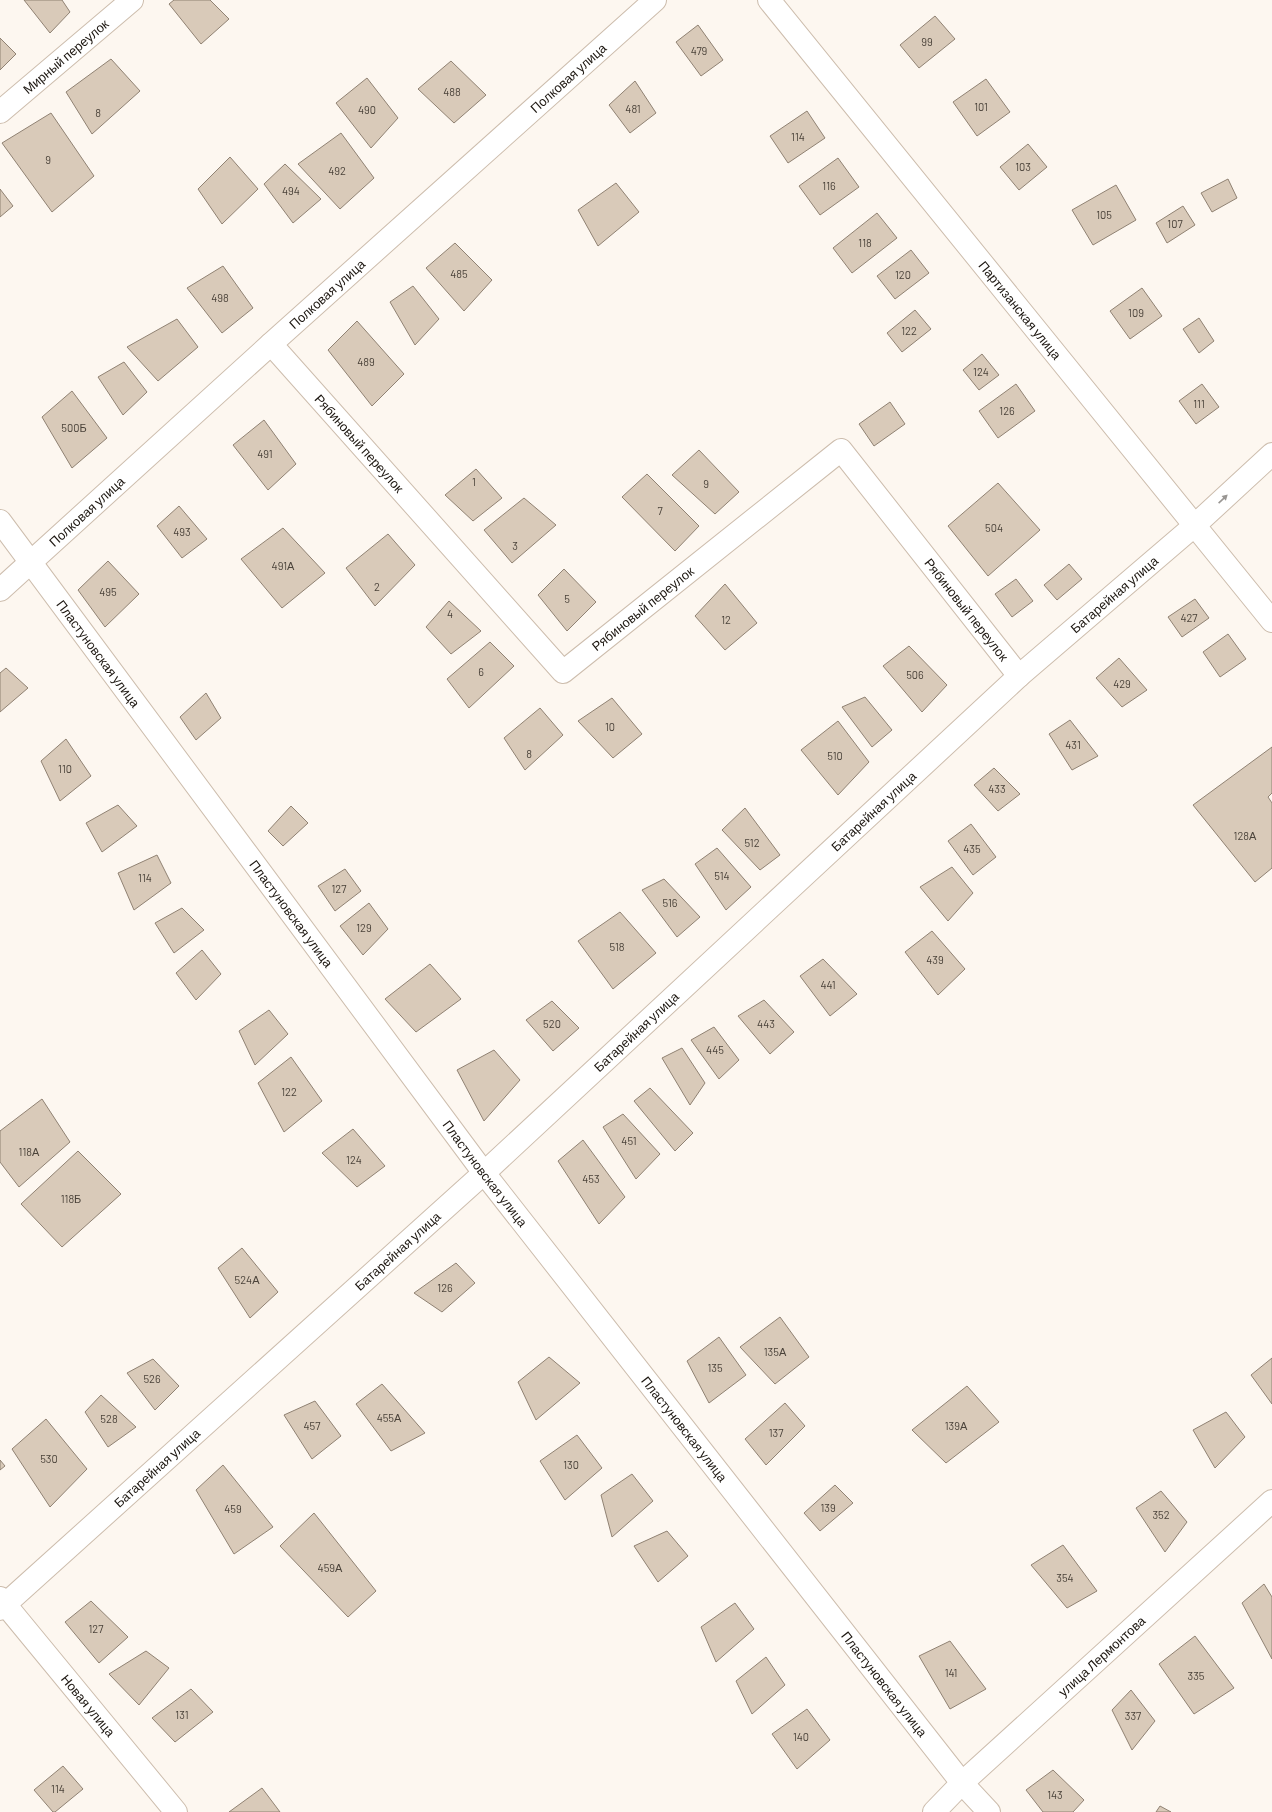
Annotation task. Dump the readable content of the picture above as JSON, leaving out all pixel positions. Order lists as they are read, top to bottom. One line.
{"streets":{"street":["Мирный переулок","Полковая улица","Партизанская улица","Рябиновый переулок","Батарейная улица","Пластуновская улица","улица Лермонтова","Новая улица"]},"crossings":[["Полковая улица","Рябиновый переулок"],["Полковая улица","Пластуновская улица"],["Партизанская улица","Батарейная улица"],["Рябиновый переулок","Батарейная улица"],["Батарейная улица","Пластуновская улица"],["Батарейная улица","Новая улица"],["Пластуновская улица","улица Лермонтова"]],"house_numbers":["99","479","488","101","481","490","8","114","9","103","492","116","494","105","107","118","485","120","498","109","122","489","124","111","126","500Б","491","1","9","7","504","493","3","491А","2","495","5","4","427","12","6","506","429","10","431","8","510","110","433","128А","512","435","514","114","127","516","129","518","439","441","520","443","445","122","451","118А","124","453","118Б","524А","126","135А","135","526","455А","528","457","139А","137","530","130","139","459","352","459А","354","127","141","335","131","337","140","114","143"]}
